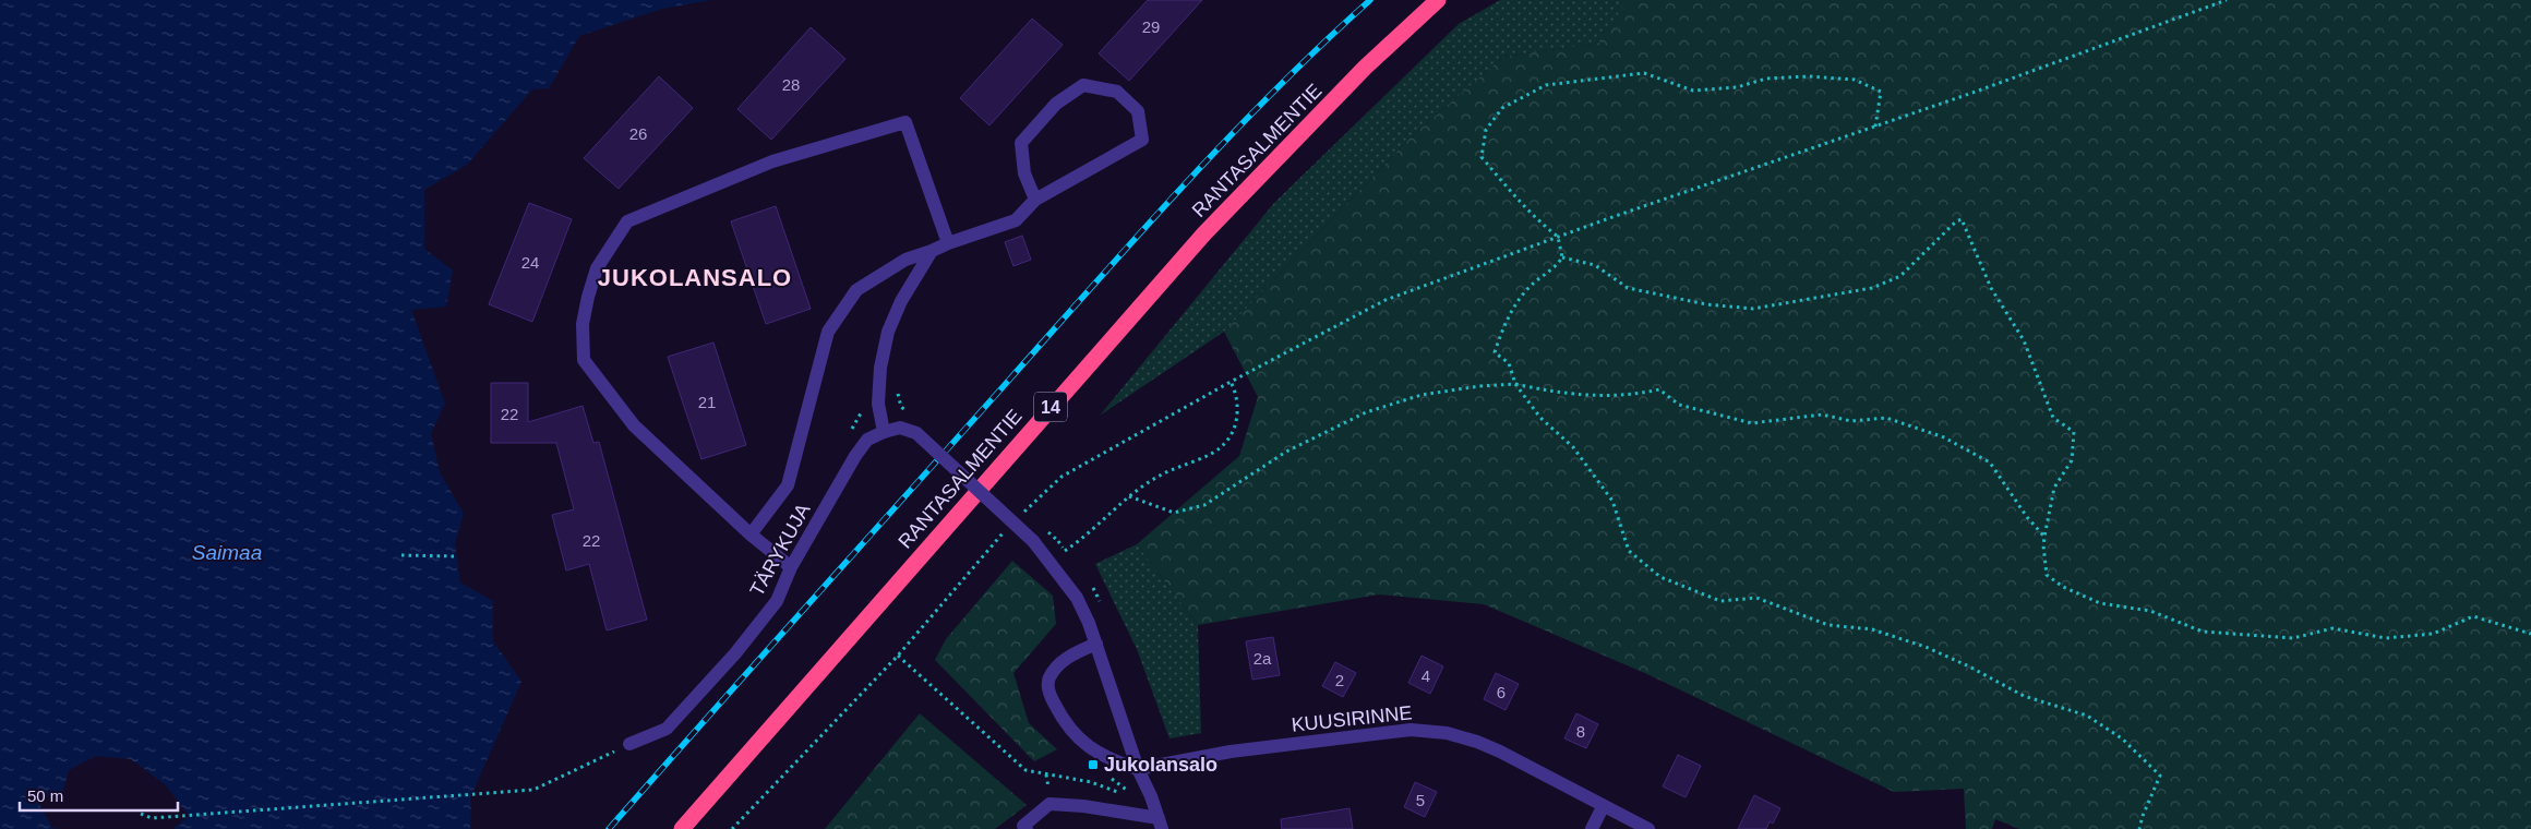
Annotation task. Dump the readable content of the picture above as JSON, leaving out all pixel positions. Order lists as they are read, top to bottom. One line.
{"streets":{"highway":["RANTASALMENTIE","14"],"street":["TÄRYKUJA","KUUSIRINNE"]},"districts":["JUKOLANSALO"],"water":["Saimaa"],"places":{"transit":["Jukolansalo"]},"house_numbers":["29","28","26","24","21","22","22","2a","4","2","6","8","5"],"scale_bar":"50 m"}
